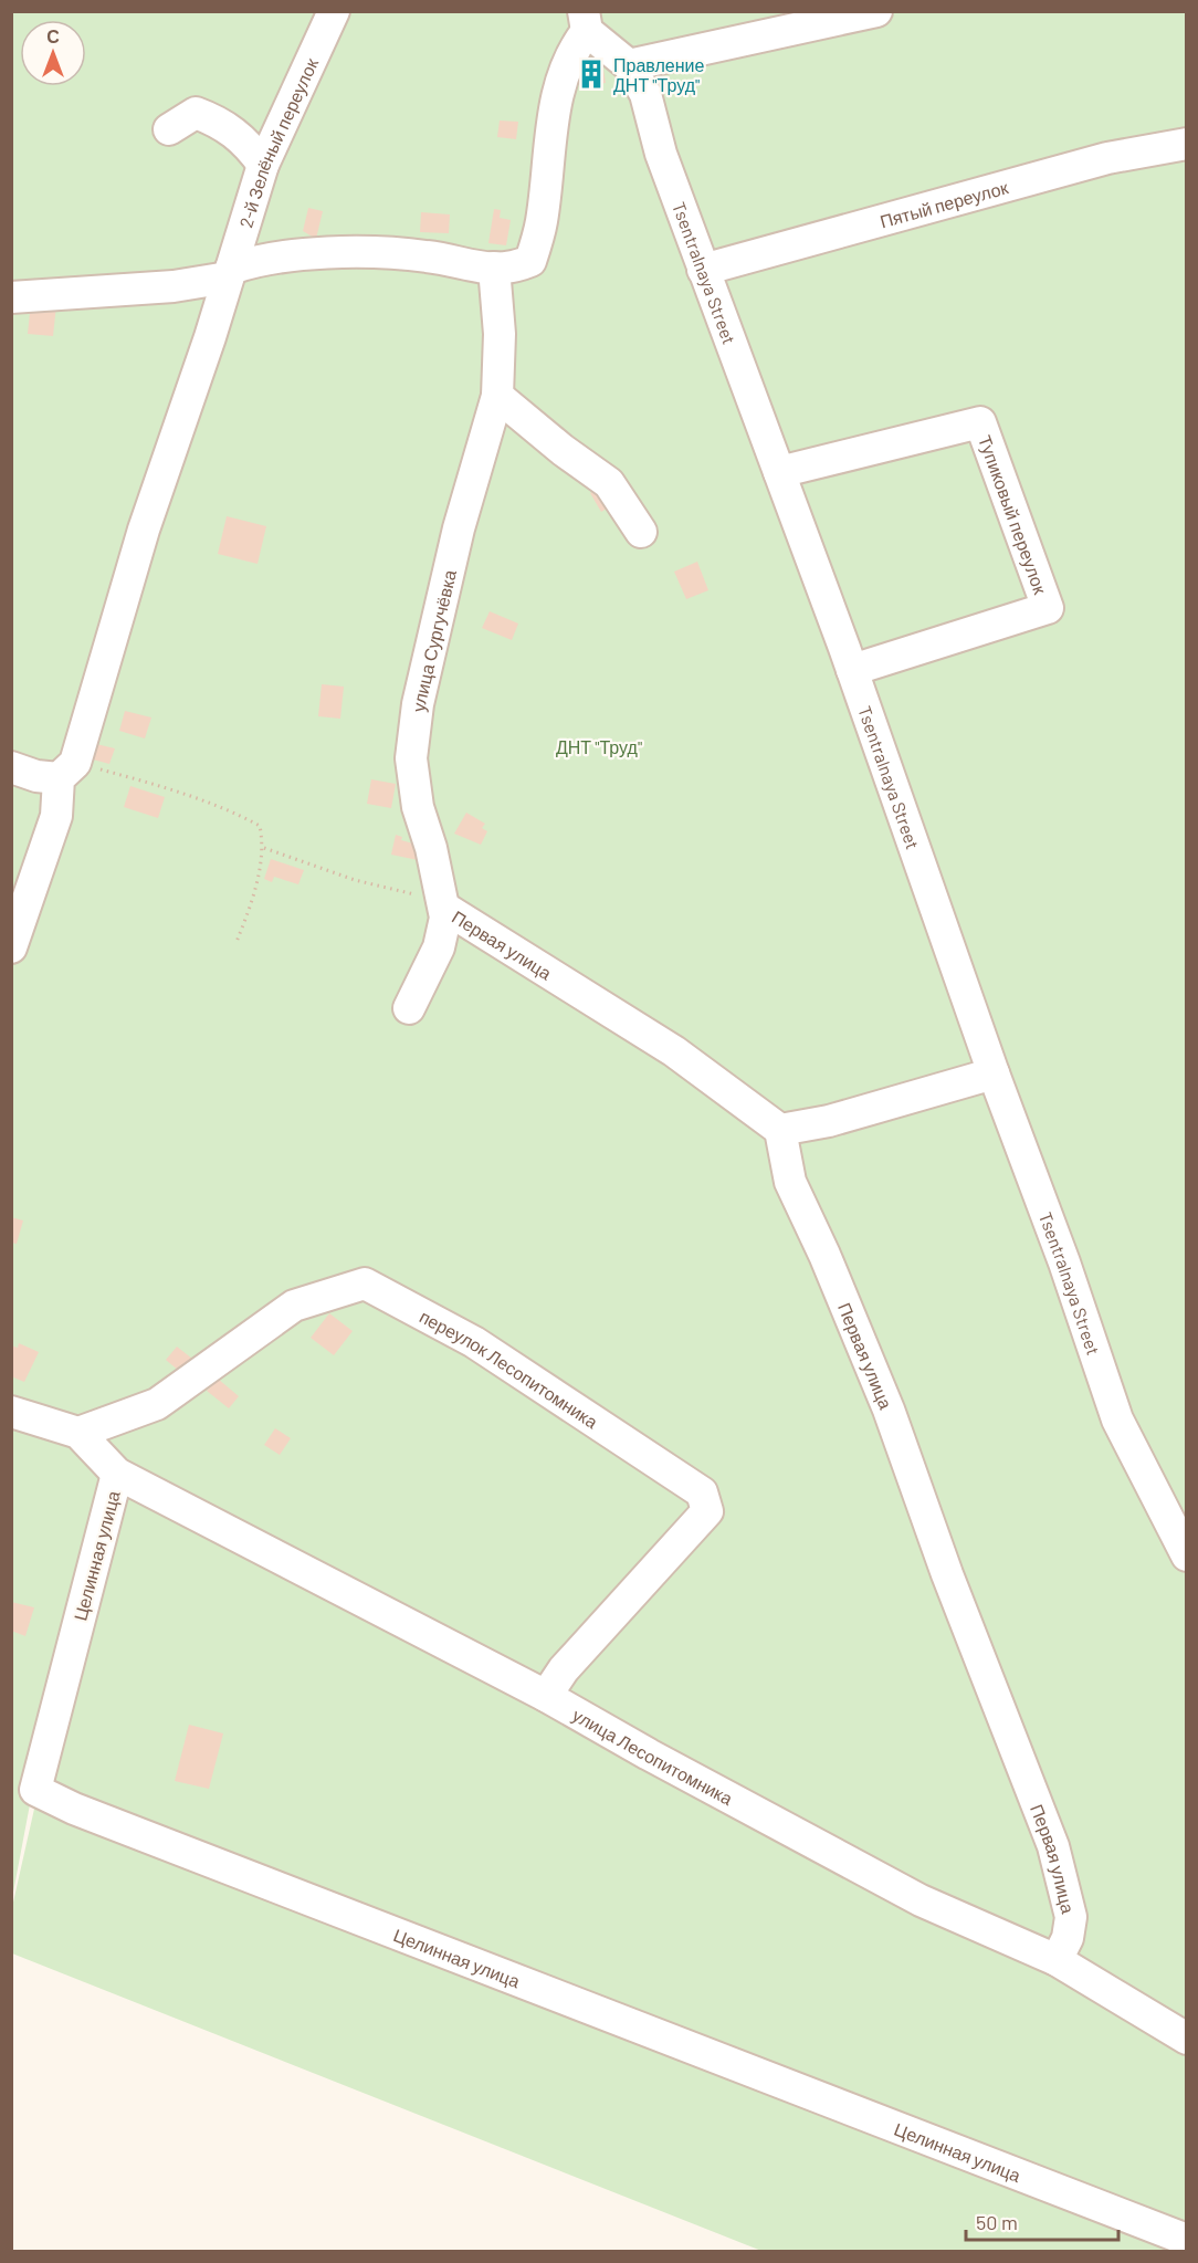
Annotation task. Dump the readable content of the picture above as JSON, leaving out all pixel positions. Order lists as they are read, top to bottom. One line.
{"streets":{"street":["2-й Зелёный переулок","Пятый переулок","Tsentralnaya Street","Тупиковый переулок","улица Сургучёвка","Первая улица","переулок Лесопитомника","Целинная улица","улица Лесопитомника"]},"crossings":[["Пятый переулок","Tsentralnaya Street"],["Tsentralnaya Street","Тупиковый переулок"],["улица Сургучёвка","Первая улица"],["Первая улица","улица Лесопитомника"],["переулок Лесопитомника","улица Лесопитомника"],["Целинная улица","улица Лесопитомника"]],"parks":["ДНТ \"Труд\""],"places":{"building":["Правление ДНТ \"Труд\""]},"scale_bar":"50 m","north":"top"}
